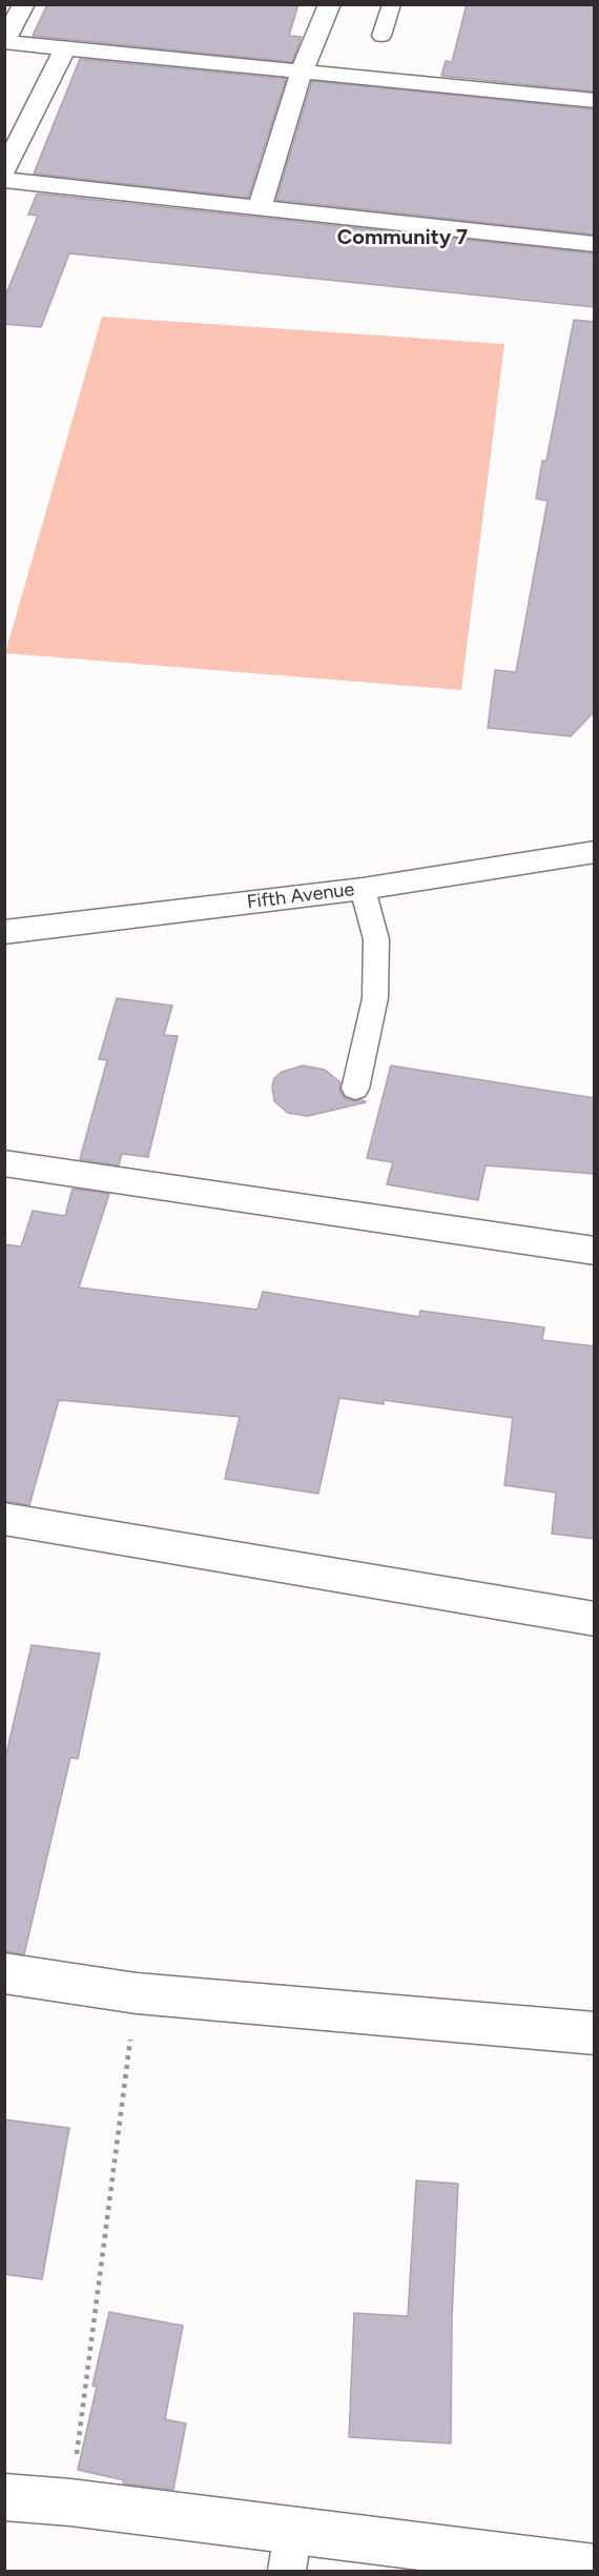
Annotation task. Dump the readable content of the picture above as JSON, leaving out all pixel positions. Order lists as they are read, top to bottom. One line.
{"streets":{"street":["Fifth Avenue"]},"districts":["Community 7"]}
